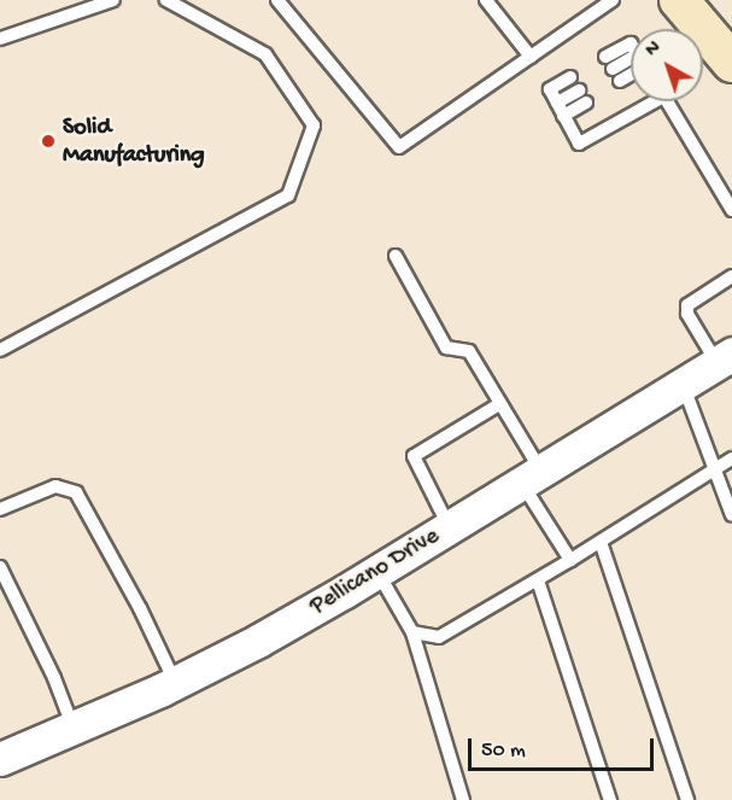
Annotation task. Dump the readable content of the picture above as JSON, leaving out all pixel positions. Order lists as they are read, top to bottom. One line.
{"streets":{"street":["Pellicano Drive"]},"places":["Solid Manufacturing"],"scale_bar":"50 m","north":"top left"}
